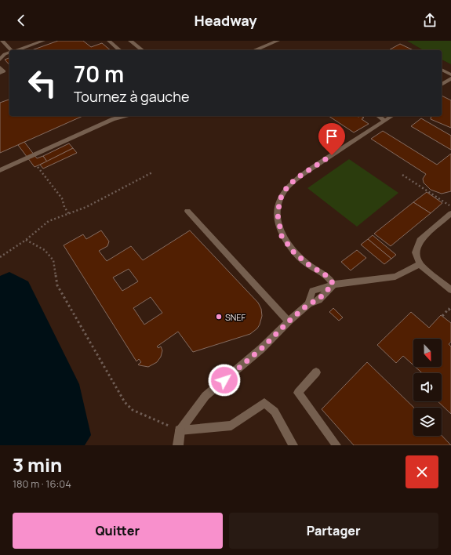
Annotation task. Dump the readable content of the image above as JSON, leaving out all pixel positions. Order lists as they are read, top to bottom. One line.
{"places":["SNEF"],"north":"bottom","page":{"header":"Headway","turn":["70 m","Tournez à gauche"],"heading":["3 min","180 m · 16:04"],"buttons":["Quitter","Partager"]}}
